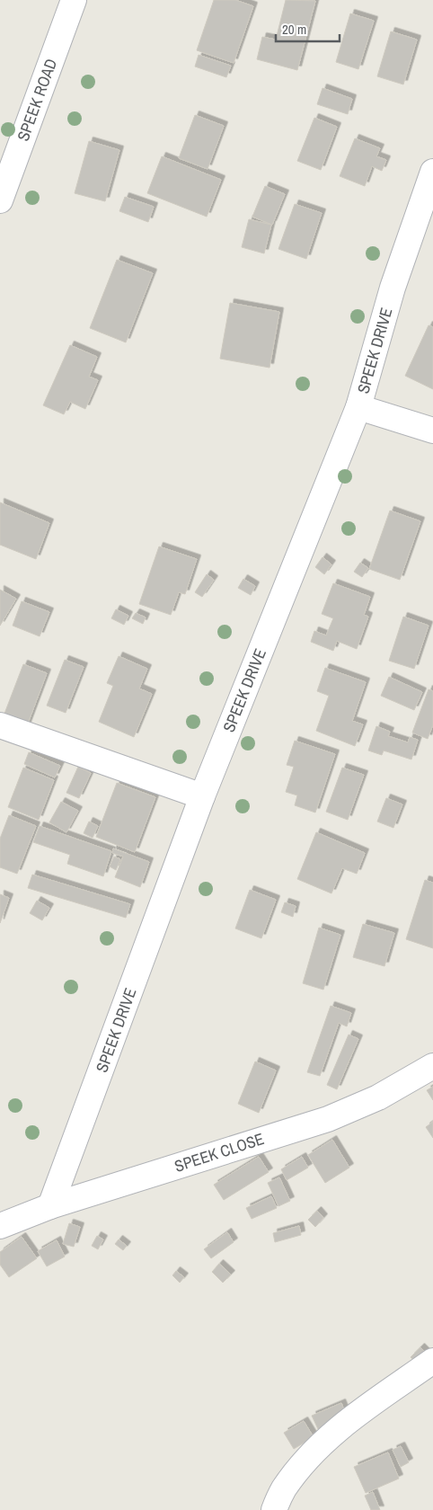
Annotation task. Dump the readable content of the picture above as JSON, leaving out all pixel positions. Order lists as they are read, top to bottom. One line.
{"streets":{"street":["SPEEK ROAD","SPEEK DRIVE","SPEEK CLOSE"]},"crossings":[["SPEEK DRIVE","SPEEK CLOSE"]],"scale_bar":"20 m"}
